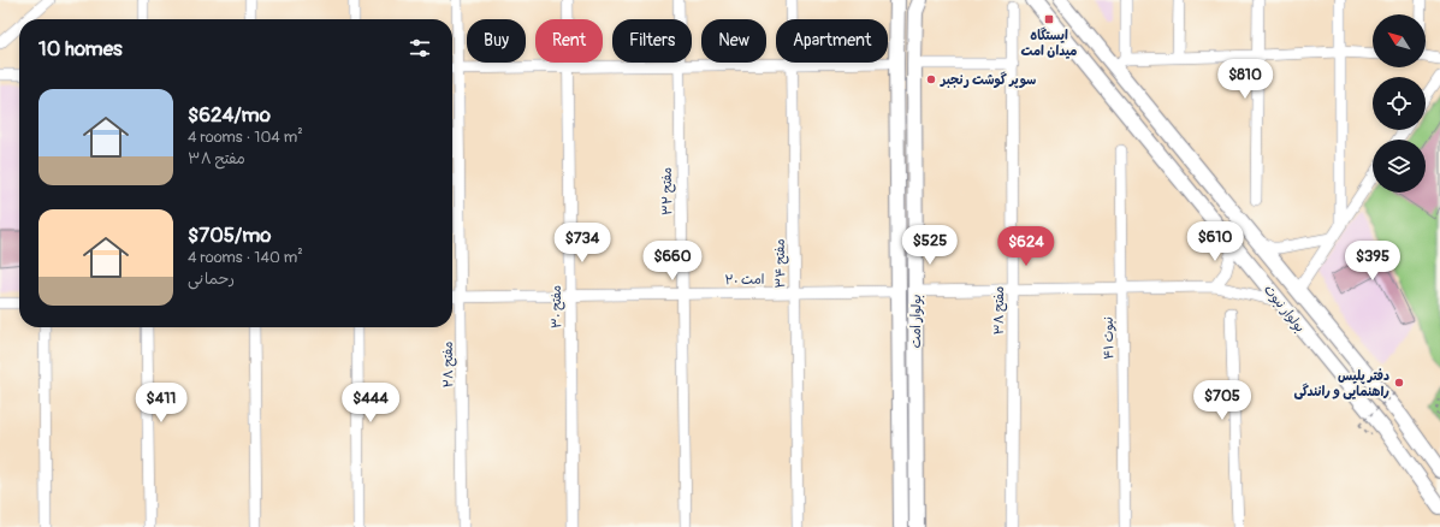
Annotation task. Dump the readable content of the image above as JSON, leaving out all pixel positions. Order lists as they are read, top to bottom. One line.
{"streets":{"main road":["بولوار نبوت","بولوار امت"],"street":["مفتح ۳۲","مفتح ۳۴","امت ۲۰","مفتح ۳۰","مفتح ۳۸","نبوت ۴۱","مفتح ۲۸"]},"crossings":[["مفتح ۳۲","امت ۲۰"],["مفتح ۳۴","امت ۲۰"],["امت ۲۰","مفتح ۳۰"],["امت ۲۰","بولوار امت"],["امت ۲۰","مفتح ۲۸"]],"places":{"transit":["ایستگاه میدان امت"],"other":["سوپر گوشت رنجبر","دفتر پلیس راهنمایی و رانندگی"]},"north":"top left","page":{"chip":["Buy","Rent","Filters","New","Apartment"],"heading":"10 homes","price":["$810","$610","$734","$525","$624","$660","$395","$705","$411","$444"],"list":[{"name":"$624/mo","note":"4 rooms · 104 m² · مفتح ۳۸"},{"name":"$705/mo","note":"4 rooms · 140 m² · رحمانی"}]}}
